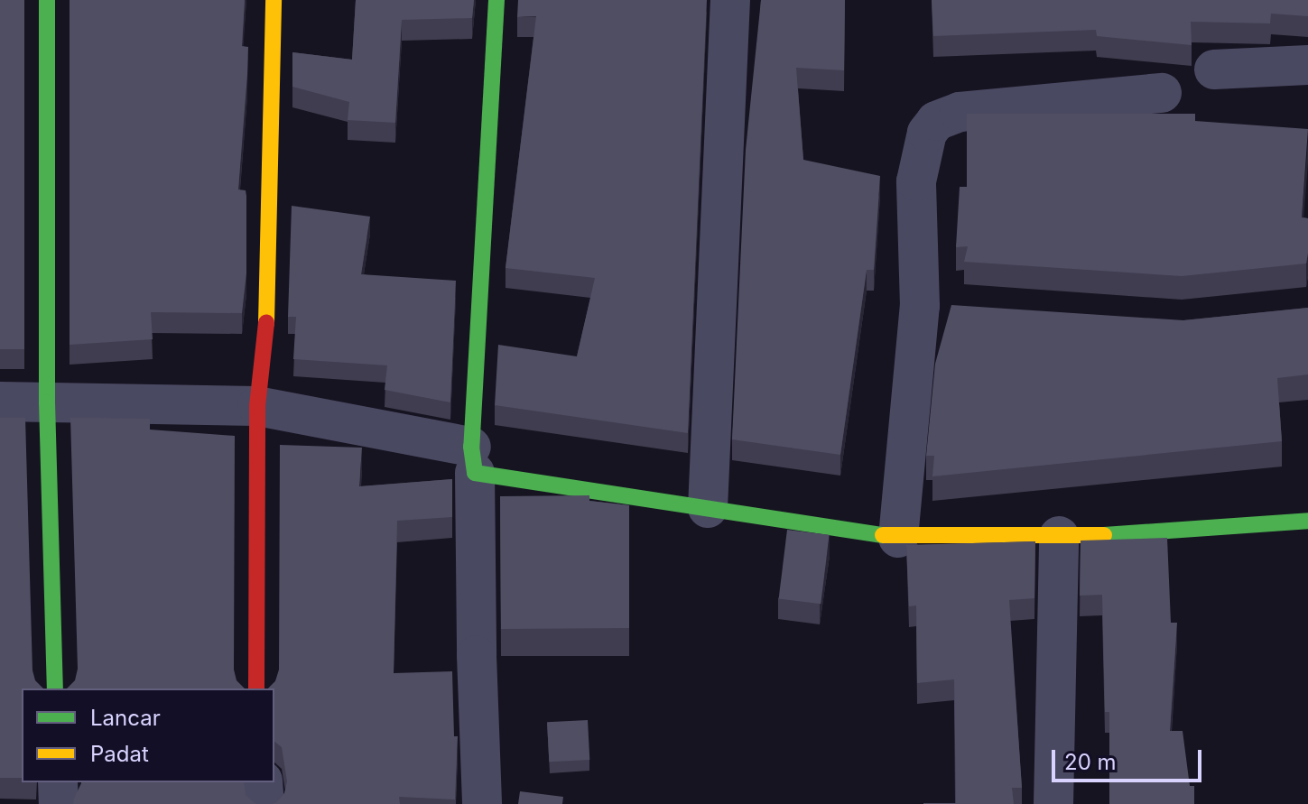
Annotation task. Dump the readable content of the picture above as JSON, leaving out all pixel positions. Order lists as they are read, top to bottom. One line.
{"legend":["Lancar","Padat"],"scale_bar":"20 m"}
